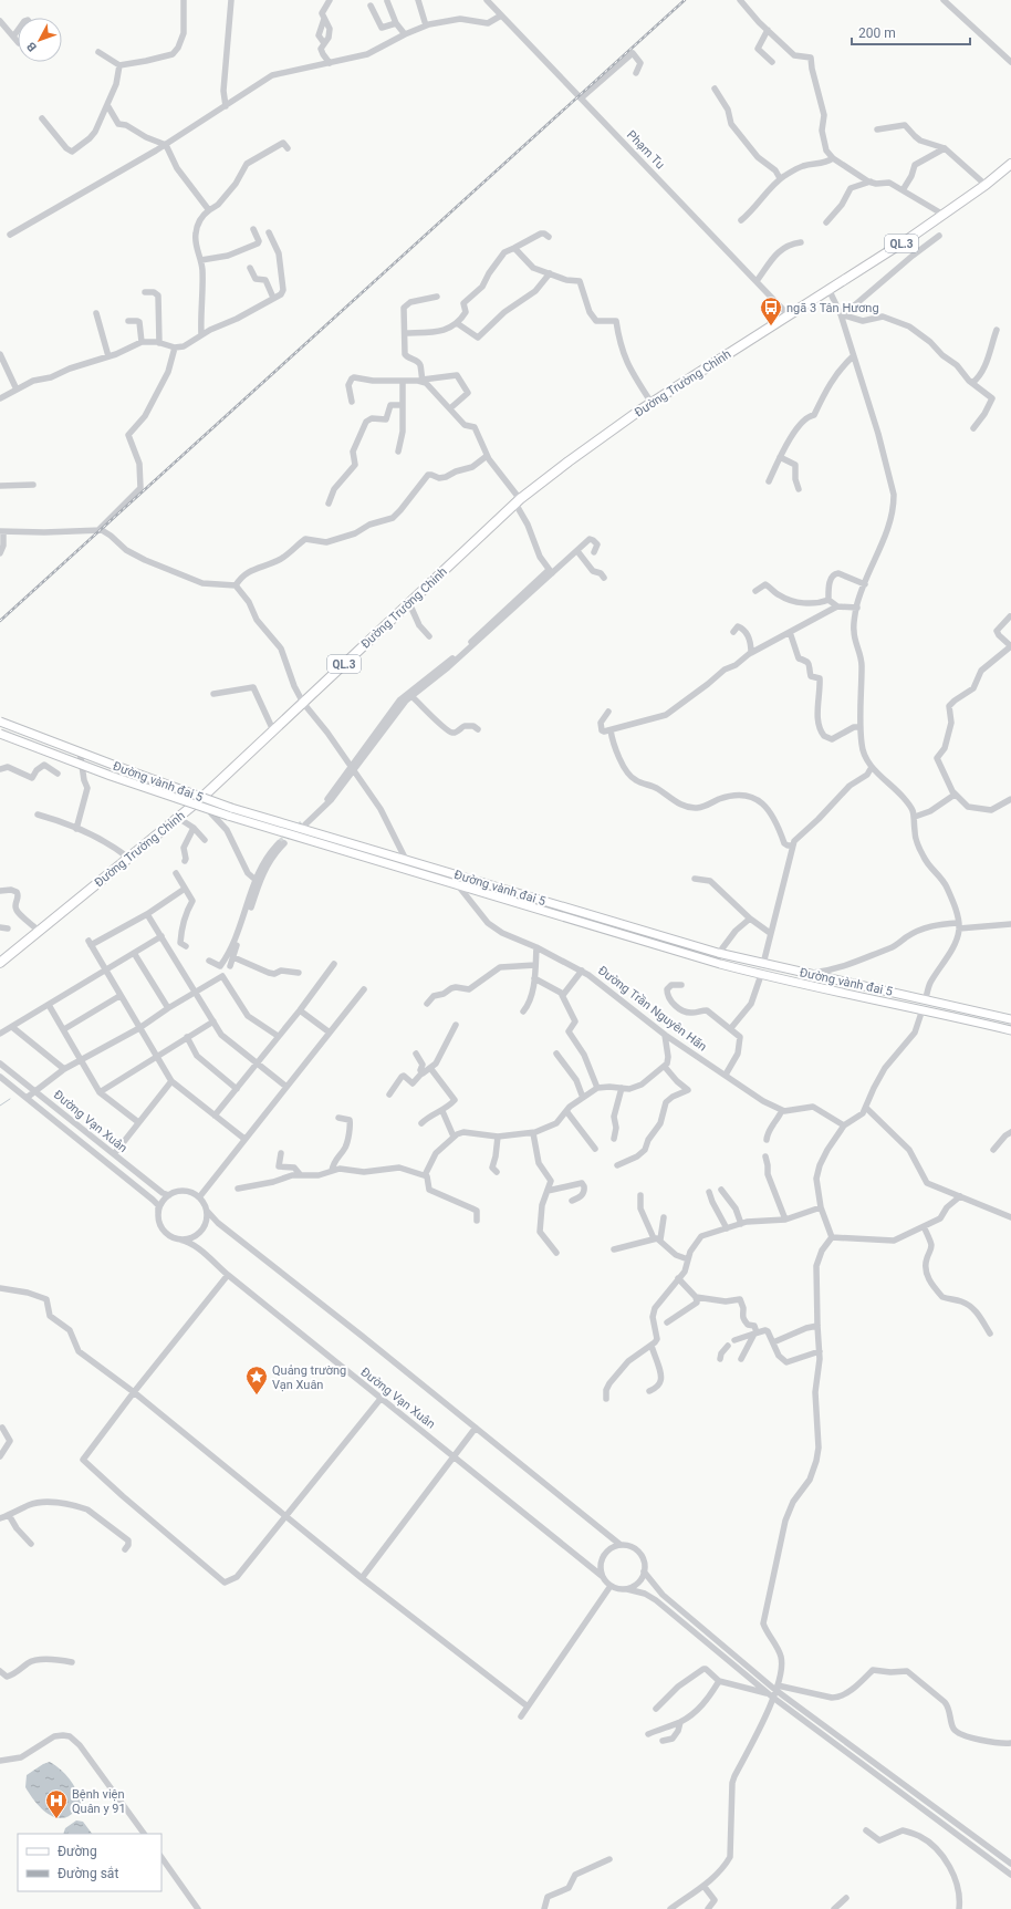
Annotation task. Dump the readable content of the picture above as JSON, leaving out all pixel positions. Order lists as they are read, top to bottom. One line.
{"streets":{"highway":["QL.3","Đường Trường Chinh"],"main road":["Đường vành đai 5"],"street":["Phạm Tu","Đường Trần Nguyên Hãn","Đường Vạn Xuân"]},"crossings":[["Phạm Tu","QL.3"],["Phạm Tu","Đường Trường Chinh"],["QL.3","Đường Trường Chinh"],["Đường vành đai 5","Đường Trần Nguyên Hãn"]],"places":{"bus stop":["ngã 3 Tân Hương"],"place":["Quảng trường Vạn Xuân"],"hospital":["Bệnh viện Quân y 91"]},"legend":["Đường","Đường sắt"],"scale_bar":"200 m","north":"bottom left"}
